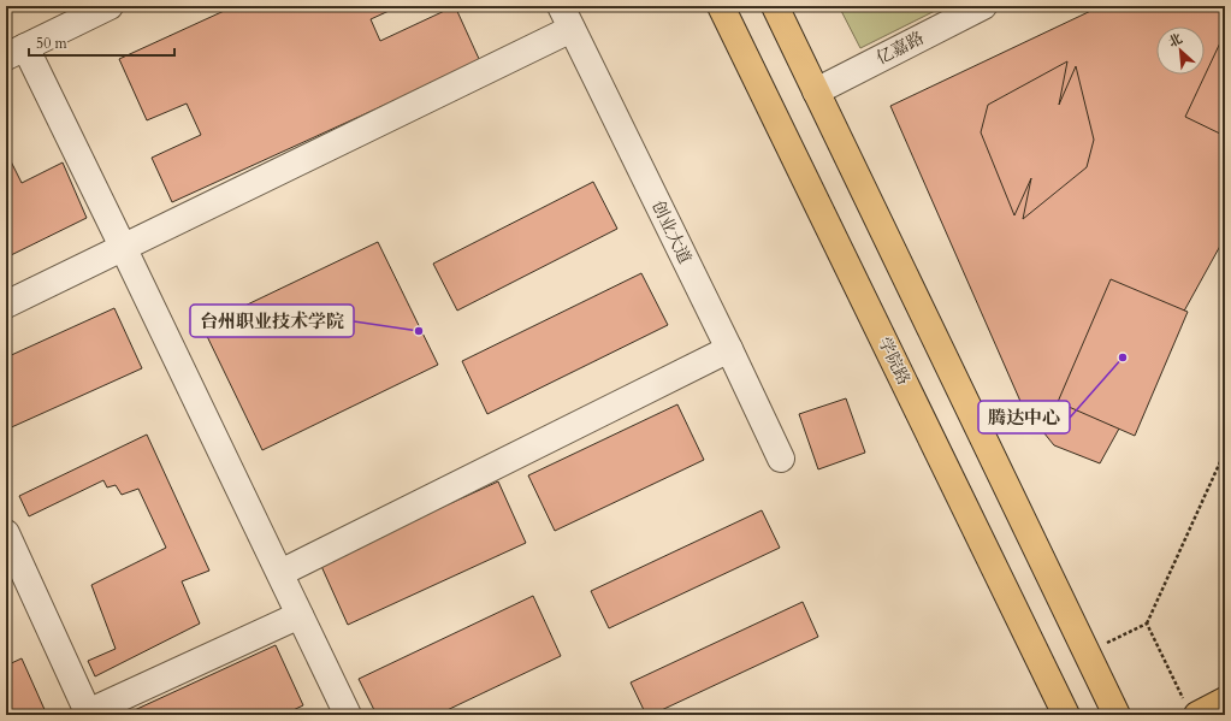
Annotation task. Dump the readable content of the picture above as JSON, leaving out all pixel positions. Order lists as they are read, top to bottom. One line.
{"streets":{"main road":["学院路"],"street":["亿嘉路","创业大道"]},"places":["台州职业技术学院","腾达中心"],"scale_bar":"50 m","north":"top left"}
